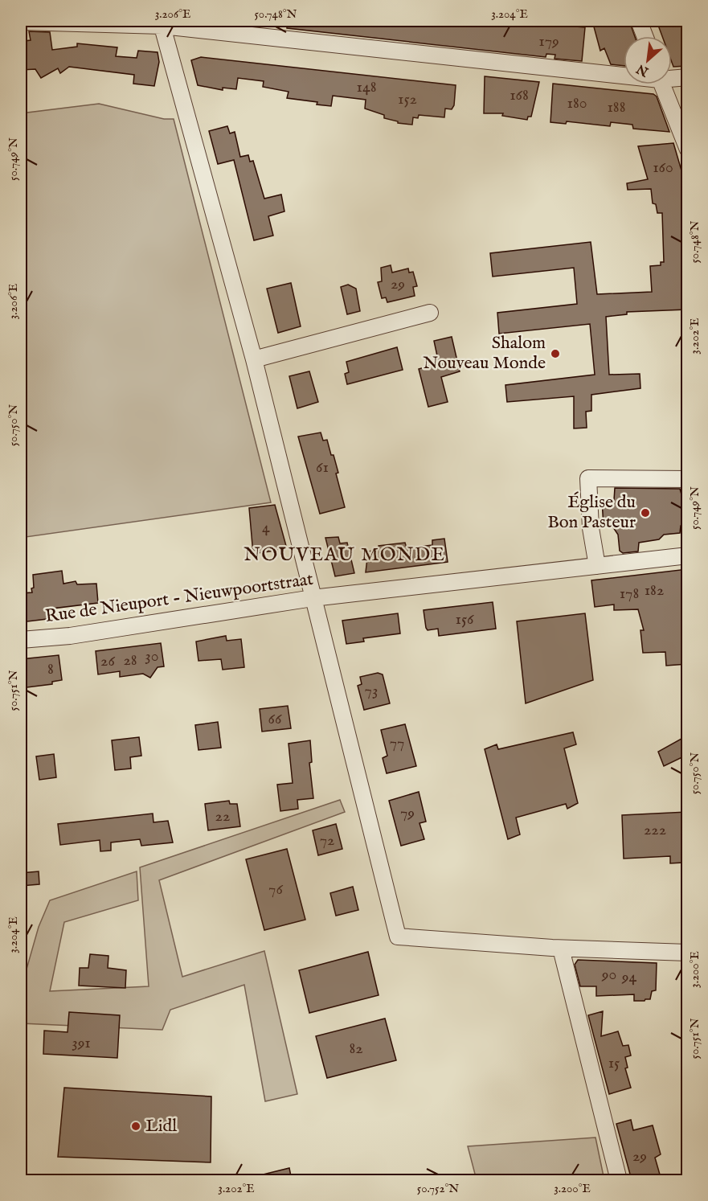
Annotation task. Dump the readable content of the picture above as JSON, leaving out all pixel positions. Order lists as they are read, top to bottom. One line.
{"streets":{"street":["Rue de Nieuport - Nieuwpoortstraat"]},"districts":["NOUVEAU MONDE"],"places":["Shalom Nouveau Monde","Église du Bon Pasteur","Lidl"],"house_numbers":["179","148","168","152","180","188","160","29","61","4","182","178","156","30","28","26","8","73","66","77","79","22","222","72","76","90","94","391","82","15","29"],"north":"bottom left","coordinates":["3.206°E","50.748°N","3.204°E","50.749°N","3.202°E","50.750°N","50.751°N","3.200°E","50.752°N"]}
